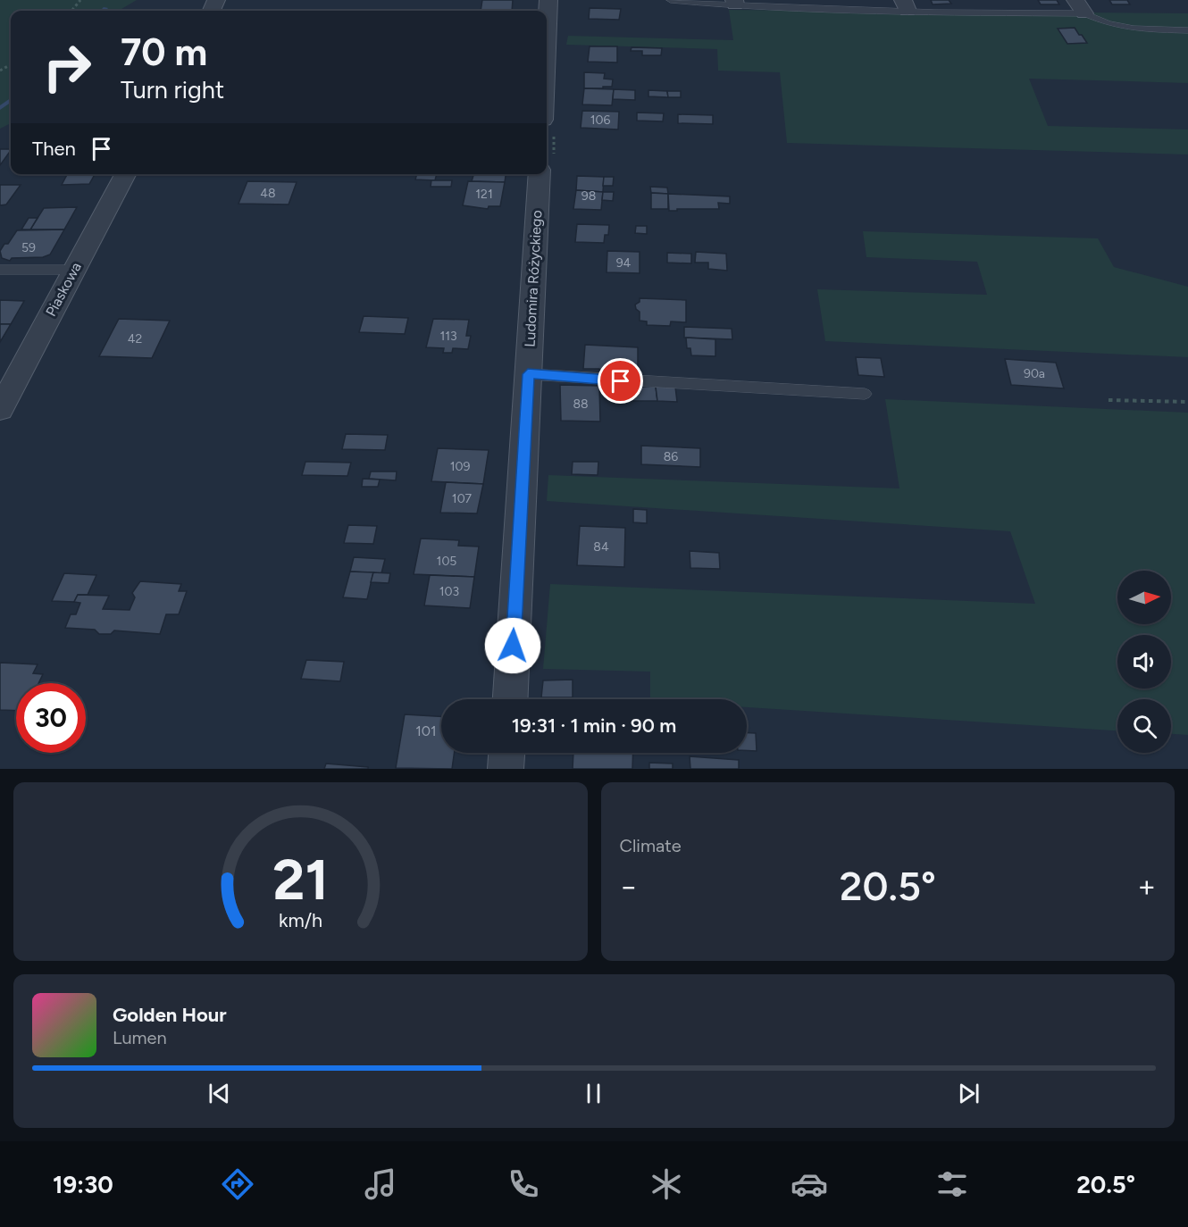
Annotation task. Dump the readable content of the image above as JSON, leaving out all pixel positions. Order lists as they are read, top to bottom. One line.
{"streets":{"street":["Ludomira Różyckiego","Piaskowa"]},"house_numbers":["106","48","121","98","59","94","113","42","90a","88","86","109","107","84","105","103","101"],"north":"right","page":{"turn":["70 m","Turn right"],"then":"Then","limit":"30","trip":"19:31 · 1 min · 90 m","tile":"Climate","heat":["−","20.5°","+"],"song":["Golden Hour","Lumen"],"tabs":["19:30","20.5°"],"gauge":["21","km/h"]}}
